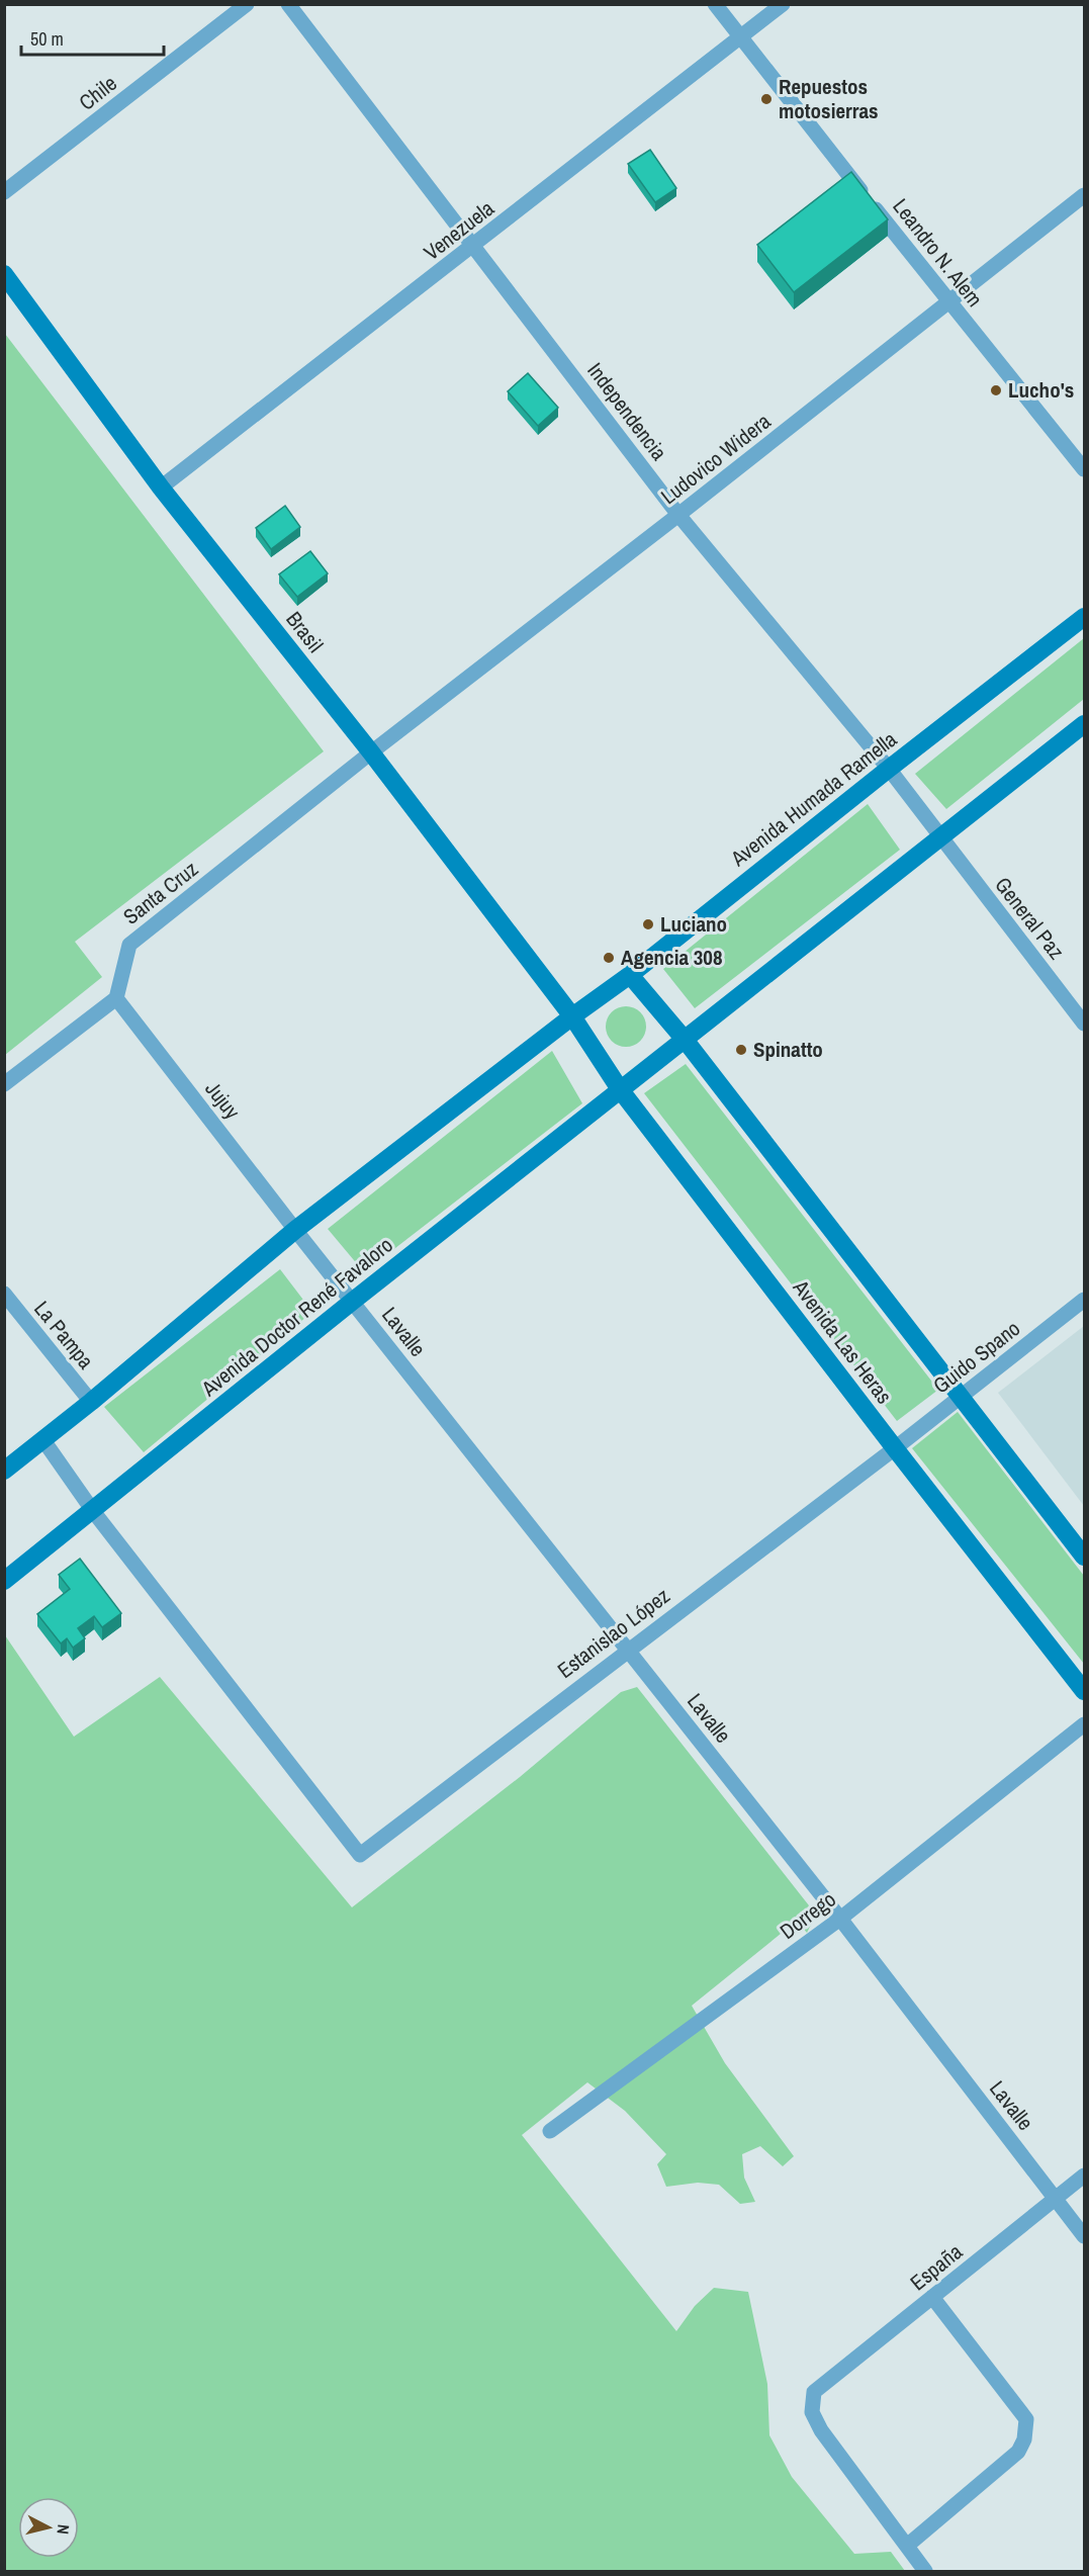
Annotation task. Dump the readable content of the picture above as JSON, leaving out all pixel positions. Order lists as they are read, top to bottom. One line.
{"streets":{"main road":["Brasil","Avenida Humada Ramella","Avenida Doctor René Favaloro","Avenida Las Heras"],"street":["Chile","Venezuela","Leandro N. Alem","Independencia","Ludovico Widera","Santa Cruz","General Paz","Jujuy","Lavalle","La Pampa","Guido Spano","Estanislao López","Dorrego","España"]},"crossings":[["Venezuela","Leandro N. Alem"],["Venezuela","Independencia"],["Venezuela","Brasil"],["Leandro N. Alem","Ludovico Widera"],["Independencia","Ludovico Widera"],["Independencia","Avenida Humada Ramella"],["Independencia","General Paz"],["Ludovico Widera","Brasil"],["Ludovico Widera","Santa Cruz"],["Brasil","Avenida Humada Ramella"],["Brasil","Santa Cruz"],["Brasil","Avenida Las Heras"],["Avenida Humada Ramella","Avenida Las Heras"],["Santa Cruz","Jujuy"],["Jujuy","Lavalle"],["Avenida Doctor René Favaloro","Lavalle"],["Avenida Doctor René Favaloro","Avenida Las Heras"],["Avenida Doctor René Favaloro","Estanislao López"],["Lavalle","Estanislao López"],["Lavalle","Dorrego"],["Lavalle","España"],["Avenida Las Heras","Guido Spano"],["Avenida Las Heras","Estanislao López"],["Guido Spano","Estanislao López"]],"places":["Repuestos motosierras","Lucho's","Luciano","Agencia 308","Spinatto"],"scale_bar":"50 m","north":"right"}
